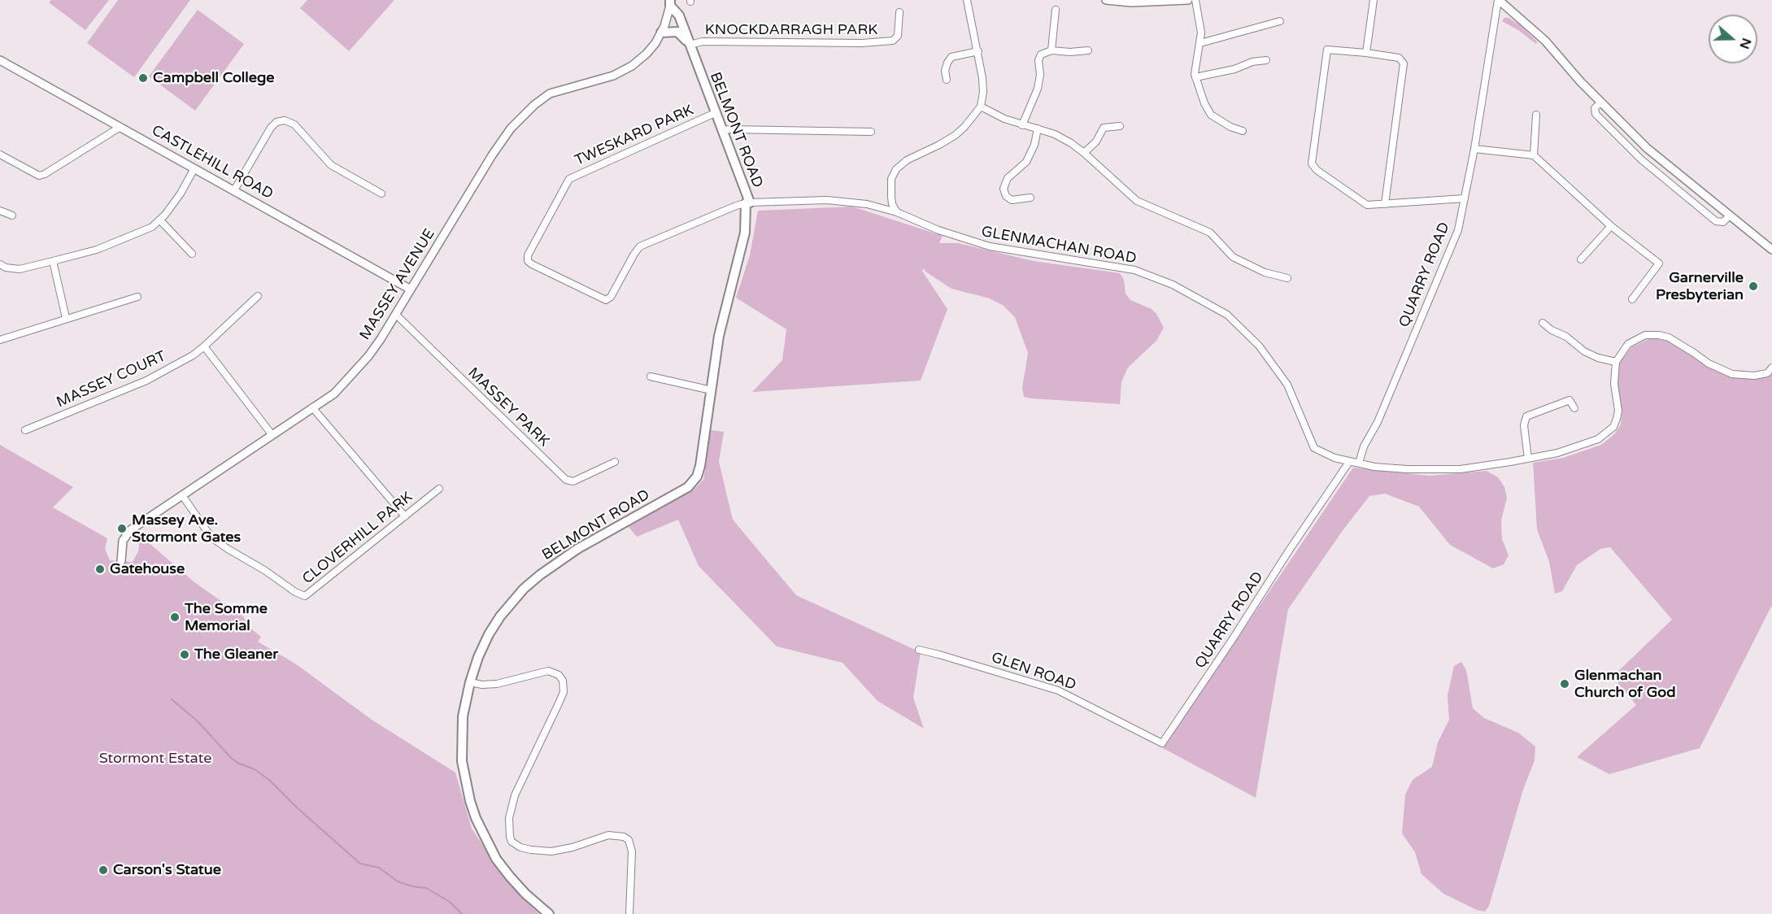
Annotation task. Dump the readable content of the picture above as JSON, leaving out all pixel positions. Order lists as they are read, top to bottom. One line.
{"streets":{"main road":["BELMONT ROAD"],"street":["KNOCKDARRAGH PARK","TWESKARD PARK","CASTLEHILL ROAD","GLENMACHAN ROAD","QUARRY ROAD","MASSEY AVENUE","MASSEY COURT","MASSEY PARK","CLOVERHILL PARK","GLEN ROAD"]},"crossings":[["KNOCKDARRAGH PARK","BELMONT ROAD"],["BELMONT ROAD","TWESKARD PARK"],["BELMONT ROAD","GLENMACHAN ROAD"],["BELMONT ROAD","MASSEY AVENUE"],["TWESKARD PARK","GLENMACHAN ROAD"],["CASTLEHILL ROAD","MASSEY AVENUE"],["GLENMACHAN ROAD","QUARRY ROAD"],["QUARRY ROAD","GLEN ROAD"],["MASSEY AVENUE","MASSEY PARK"],["MASSEY AVENUE","CLOVERHILL PARK"]],"parks":["Stormont Estate"],"places":["Campbell College","Garnerville Presbyterian","Massey Ave. Stormont Gates","Gatehouse","The Somme Memorial","The Gleaner","Glenmachan Church of God","Carson's Statue"],"north":"right"}
